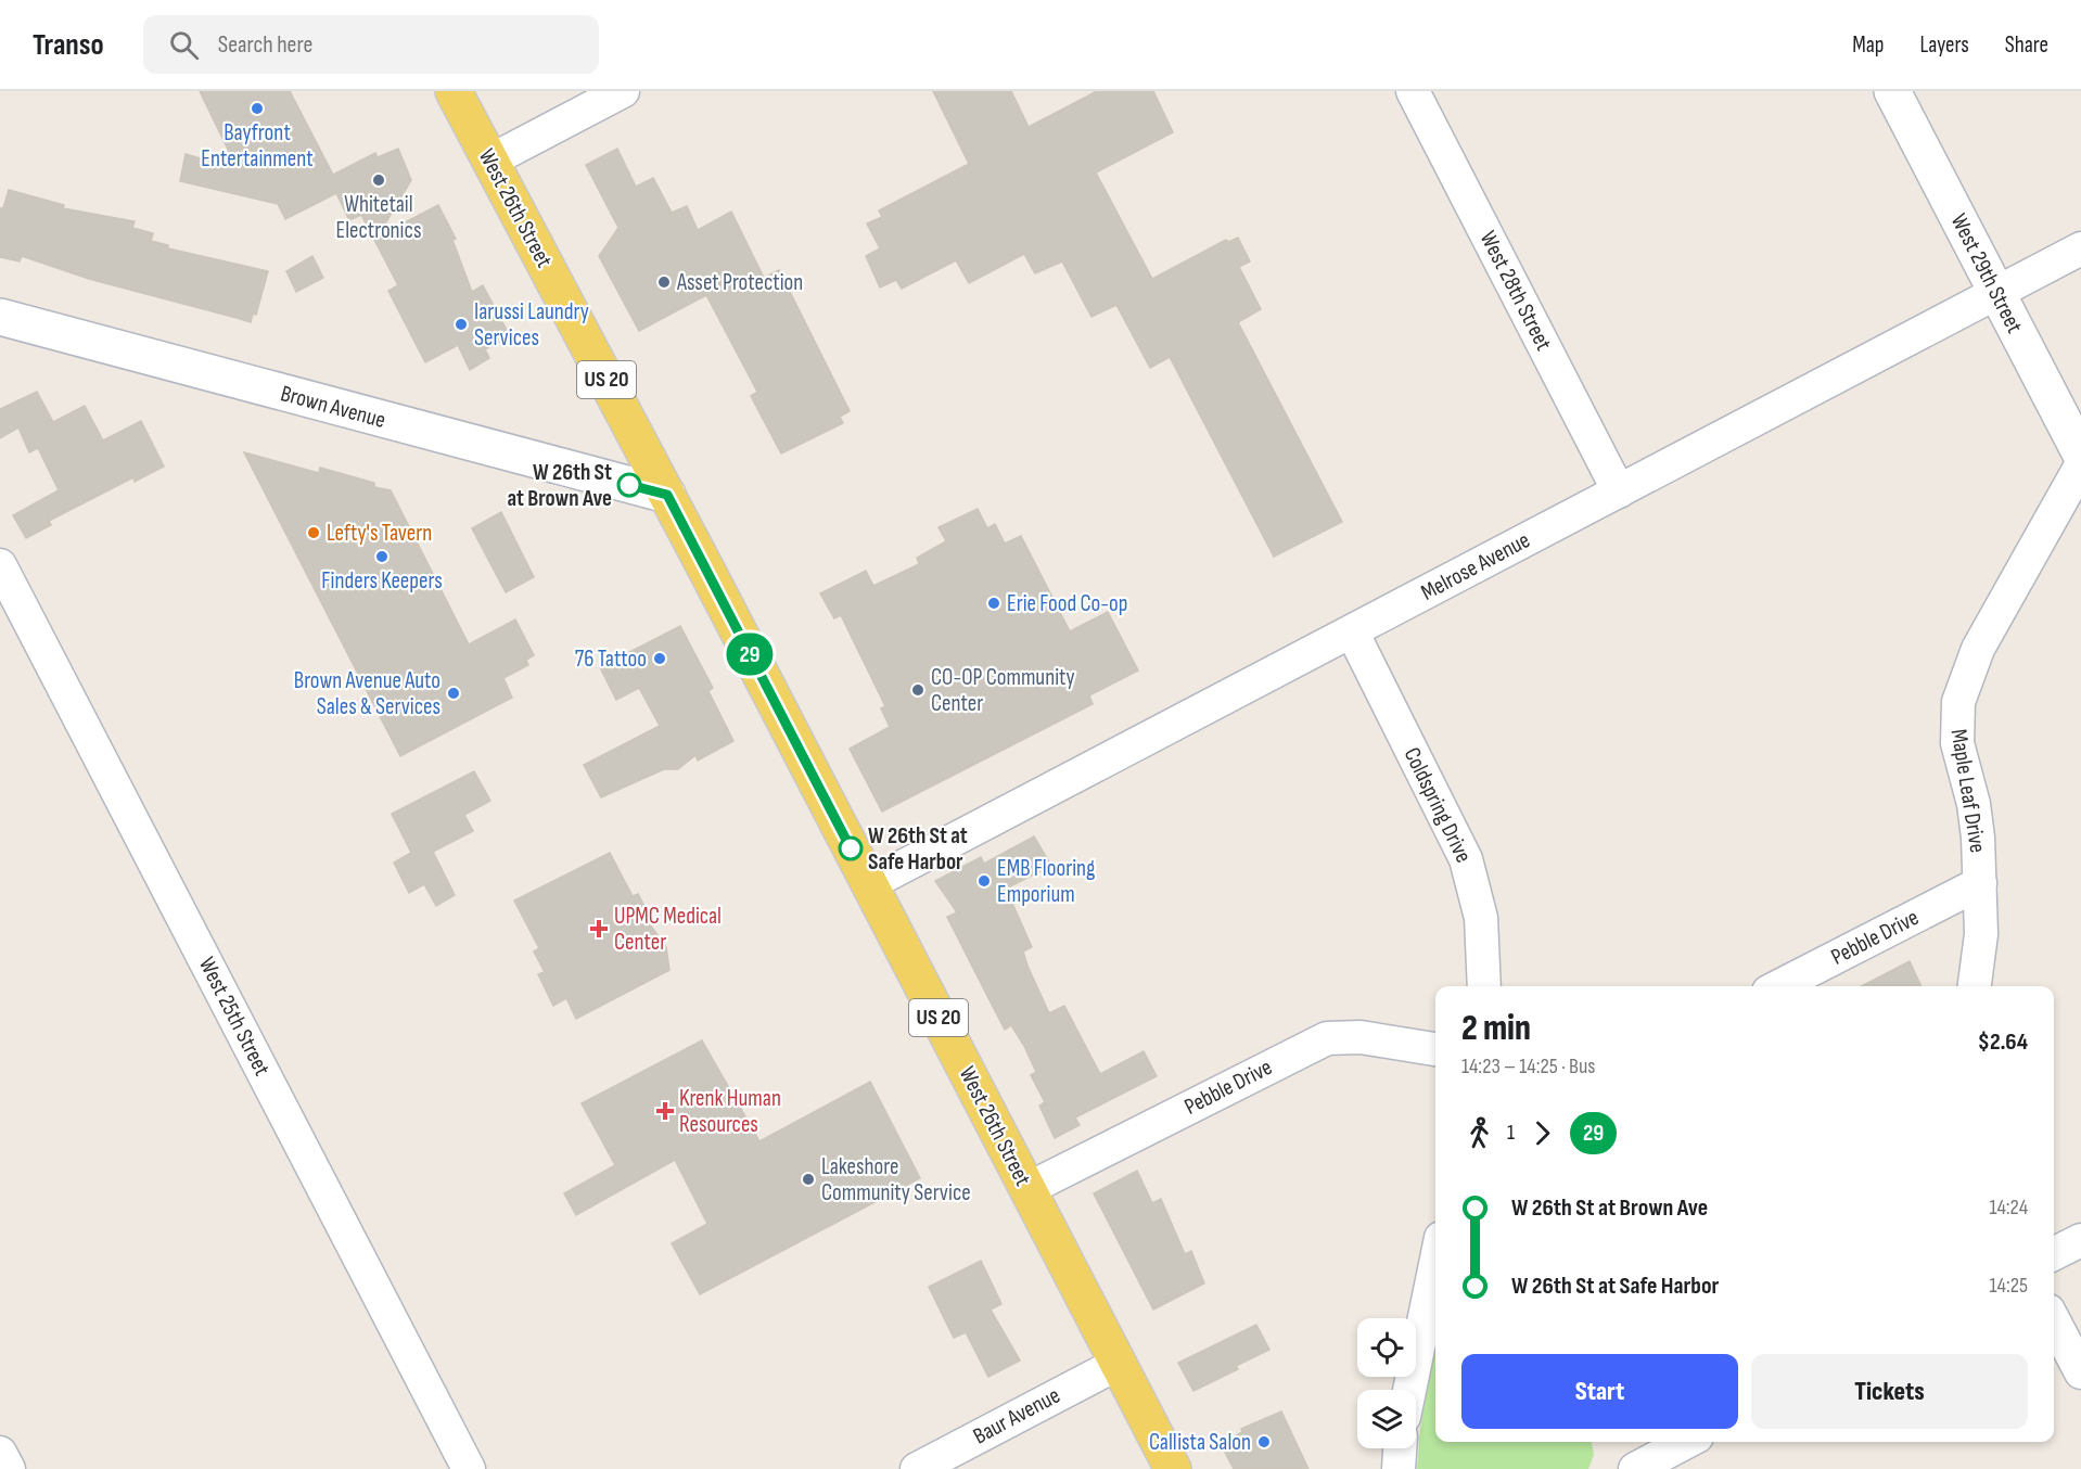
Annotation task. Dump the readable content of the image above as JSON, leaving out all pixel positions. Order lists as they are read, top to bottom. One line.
{"streets":{"main road":["West 26th Street","US 20"],"street":["West 29th Street","West 28th Street","Brown Avenue","Melrose Avenue","Maple Leaf Drive","Coldspring Drive","Pebble Drive","West 25th Street","Baur Avenue"]},"crossings":[["West 26th Street","Brown Avenue"],["West 26th Street","Melrose Avenue"],["West 26th Street","Pebble Drive"],["West 26th Street","Baur Avenue"],["West 29th Street","Melrose Avenue"],["West 28th Street","Melrose Avenue"],["Melrose Avenue","Coldspring Drive"],["Maple Leaf Drive","Pebble Drive"]],"places":{"other":["Bayfront Entertainment","Whitetail Electronics","Asset Protection","Iarussi Laundry Services","W 26th St at Brown Ave","Lefty's Tavern","Finders Keepers","Erie Food Co-op","76 Tattoo","CO-OP Community Center","Brown Avenue Auto Sales & Services","W 26th St at Safe Harbor","EMB Flooring Emporium","Lakeshore Community Service","Callista Salon"],"health":["UPMC Medical Center","Krenk Human Resources"]},"lines":["bus line 29"],"page":{"header":"Transo","search":"Search here","nav":["Map","Layers","Share"],"on_map":"29","heading":["2 min","14:23 – 14:25 · Bus","$2.64"],"legs":["1","29"],"list":[{"name":"W 26th St at Brown Ave","value":"14:24"},{"name":"W 26th St at Safe Harbor","value":"14:25"}],"buttons":["Start","Tickets"]}}
